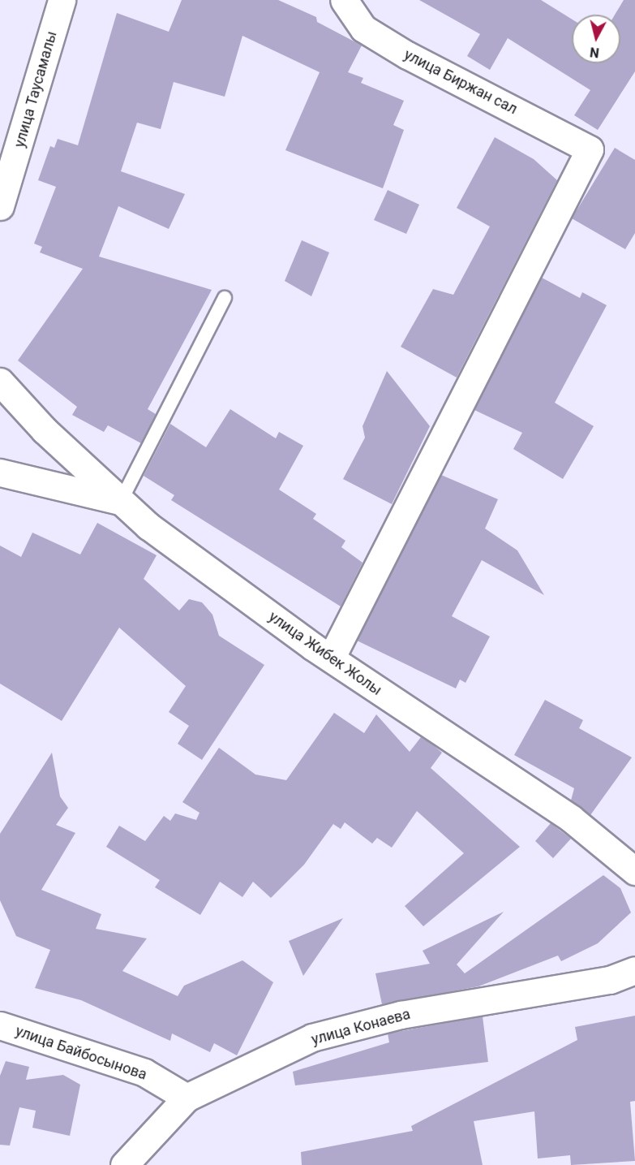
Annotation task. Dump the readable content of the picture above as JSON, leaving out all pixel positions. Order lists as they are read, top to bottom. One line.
{"streets":{"street":["улица Биржан сал","улица Таусамалы","улица Жибек Жолы","улица Конаева","улица Байбосынова"]},"crossings":[["улица Биржан сал","улица Жибек Жолы"],["улица Конаева","улица Байбосынова"]],"north":"bottom"}
